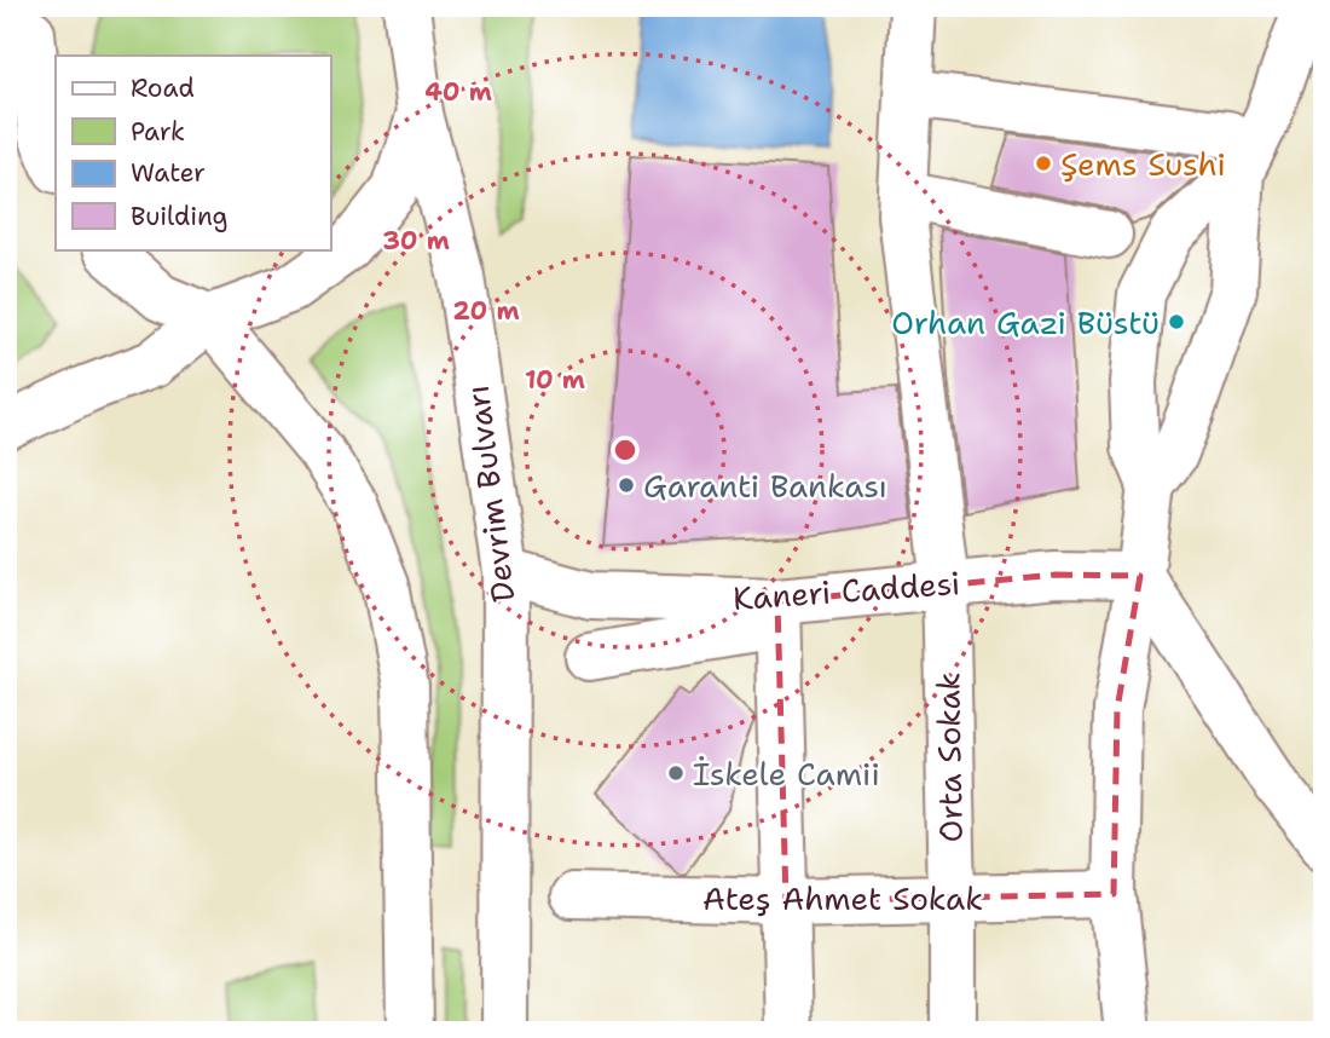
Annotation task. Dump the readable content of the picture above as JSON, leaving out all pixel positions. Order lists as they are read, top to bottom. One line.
{"streets":{"street":["Devrim Bulvarı","Kaneri Caddesi","Orta Sokak","Ateş Ahmet Sokak"]},"crossings":[["Devrim Bulvarı","Kaneri Caddesi"],["Kaneri Caddesi","Orta Sokak"],["Orta Sokak","Ateş Ahmet Sokak"]],"places":["Şems Sushi","Orhan Gazi Büstü","Garanti Bankası","İskele Camii"],"legend":["Road","Park","Water","Building"],"rings":["40 m","30 m","20 m","10 m"]}
